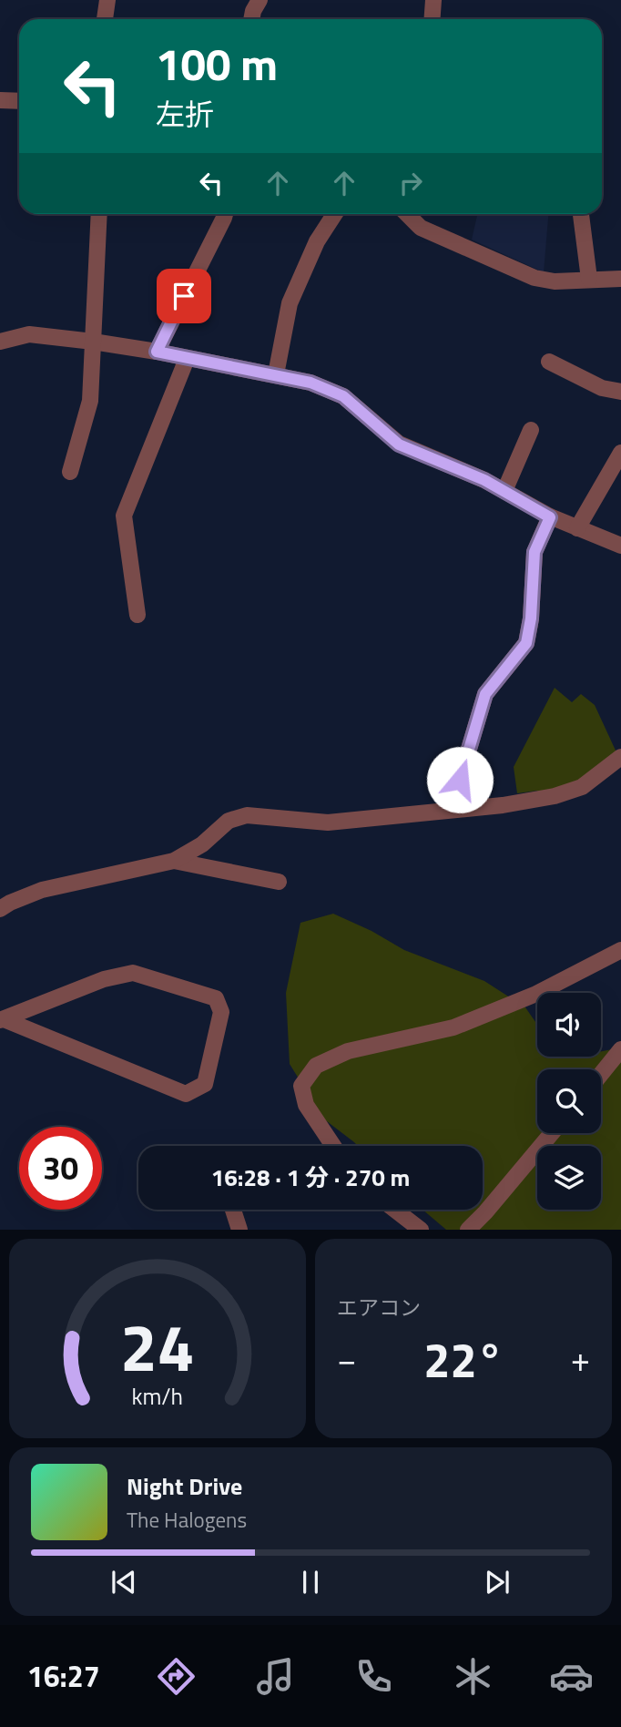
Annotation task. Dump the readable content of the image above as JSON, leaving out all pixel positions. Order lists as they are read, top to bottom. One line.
{"page":{"turn":["100 m","左折"],"limit":"30","trip":"16:28 · 1 分 · 270 m","tile":"エアコン","heat":["−","22°","+"],"song":["Night Drive","The Halogens"],"tabs":"16:27","gauge":["24","km/h"]}}
